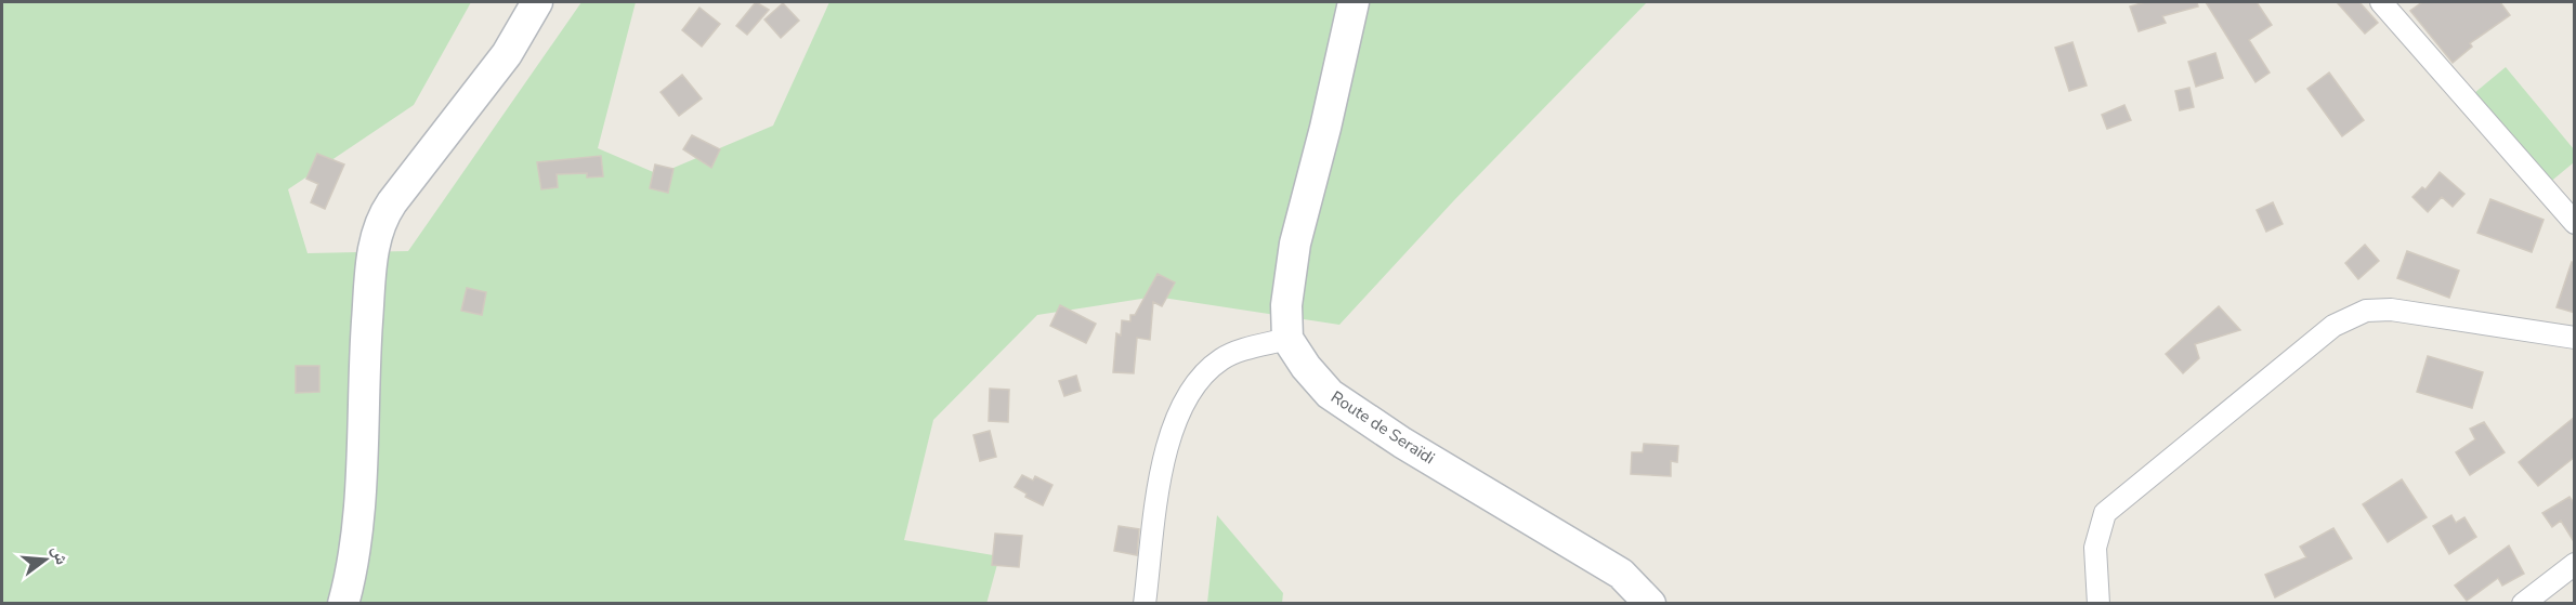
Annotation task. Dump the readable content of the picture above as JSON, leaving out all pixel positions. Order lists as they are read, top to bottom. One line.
{"streets":{"main road":["Route de Seraïdi"]},"north":"right"}
